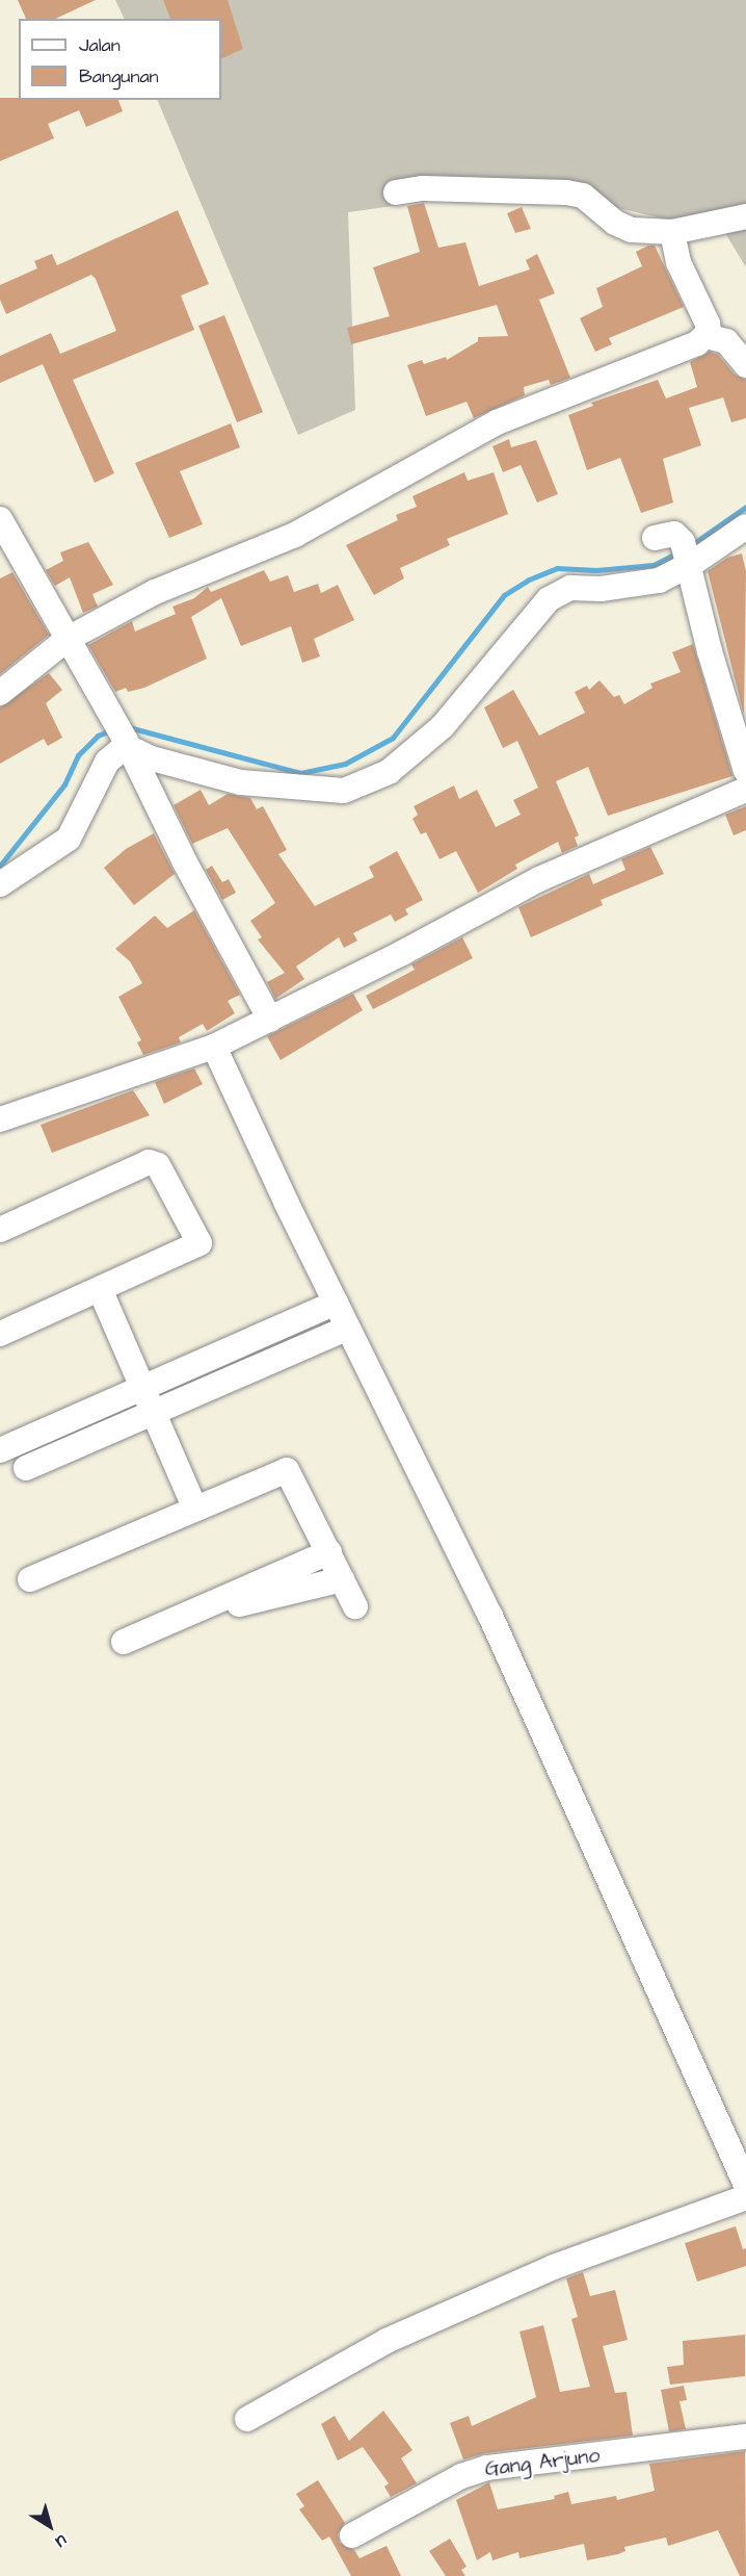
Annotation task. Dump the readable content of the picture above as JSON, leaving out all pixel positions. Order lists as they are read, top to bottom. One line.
{"streets":{"street":["Gang Arjuno"]},"legend":["Jalan","Bangunan"],"north":"bottom right"}
